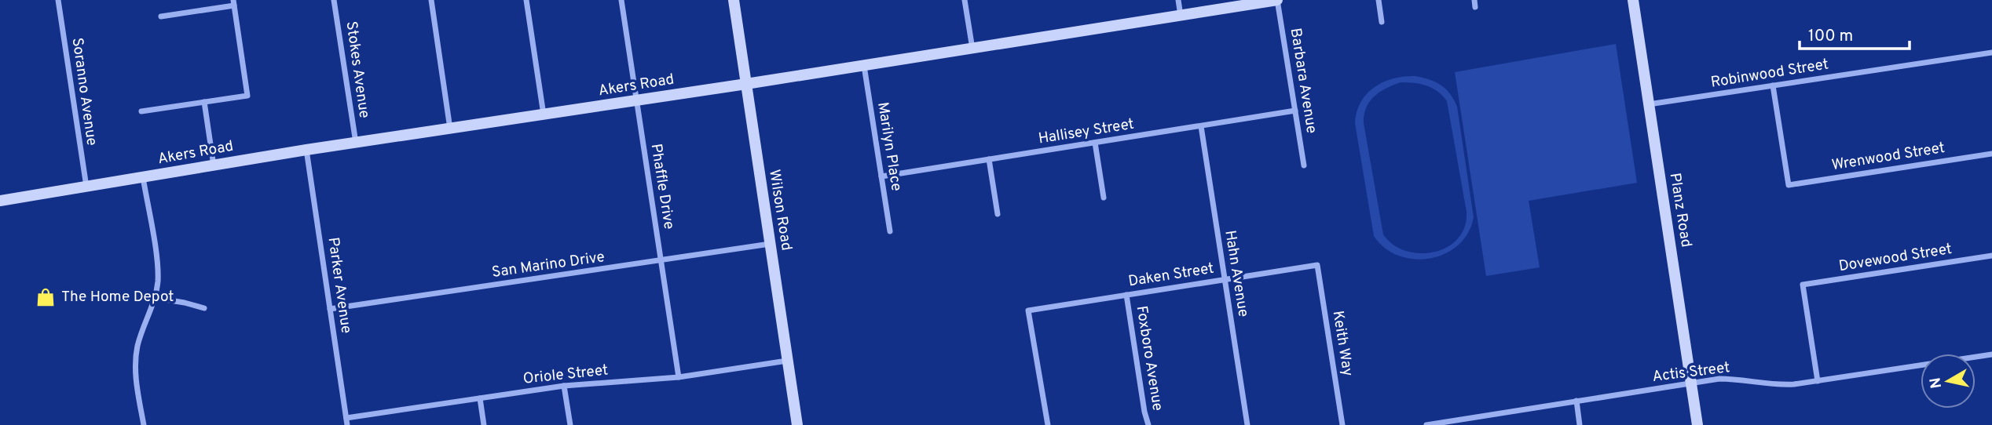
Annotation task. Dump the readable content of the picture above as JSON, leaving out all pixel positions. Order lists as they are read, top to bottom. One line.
{"streets":{"street":["Stokes Avenue","Robinwood Street","Barbara Avenue","Akers Road","Soranno Avenue","Hallisey Street","Marilyn Place","Wrenwood Street","Phaffle Drive","Wilson Road","Planz Road","Dovewood Street","San Marino Drive","Hahn Avenue","Daken Street","Parker Avenue","Keith Way","Foxboro Avenue","Actis Street","Oriole Street"]},"crossings":[["Stokes Avenue","Akers Road"],["Robinwood Street","Wrenwood Street"],["Robinwood Street","Planz Road"],["Barbara Avenue","Akers Road"],["Barbara Avenue","Hallisey Street"],["Akers Road","Soranno Avenue"],["Akers Road","Marilyn Place"],["Akers Road","Phaffle Drive"],["Akers Road","Wilson Road"],["Akers Road","Parker Avenue"],["Hallisey Street","Marilyn Place"],["Hallisey Street","Hahn Avenue"],["Phaffle Drive","San Marino Drive"],["Phaffle Drive","Oriole Street"],["Wilson Road","San Marino Drive"],["Wilson Road","Oriole Street"],["Planz Road","Actis Street"],["Dovewood Street","Actis Street"],["San Marino Drive","Parker Avenue"],["Hahn Avenue","Daken Street"],["Daken Street","Keith Way"],["Daken Street","Foxboro Avenue"],["Parker Avenue","Oriole Street"]],"places":{"shop":["The Home Depot"]},"scale_bar":"100 m","north":"left"}
